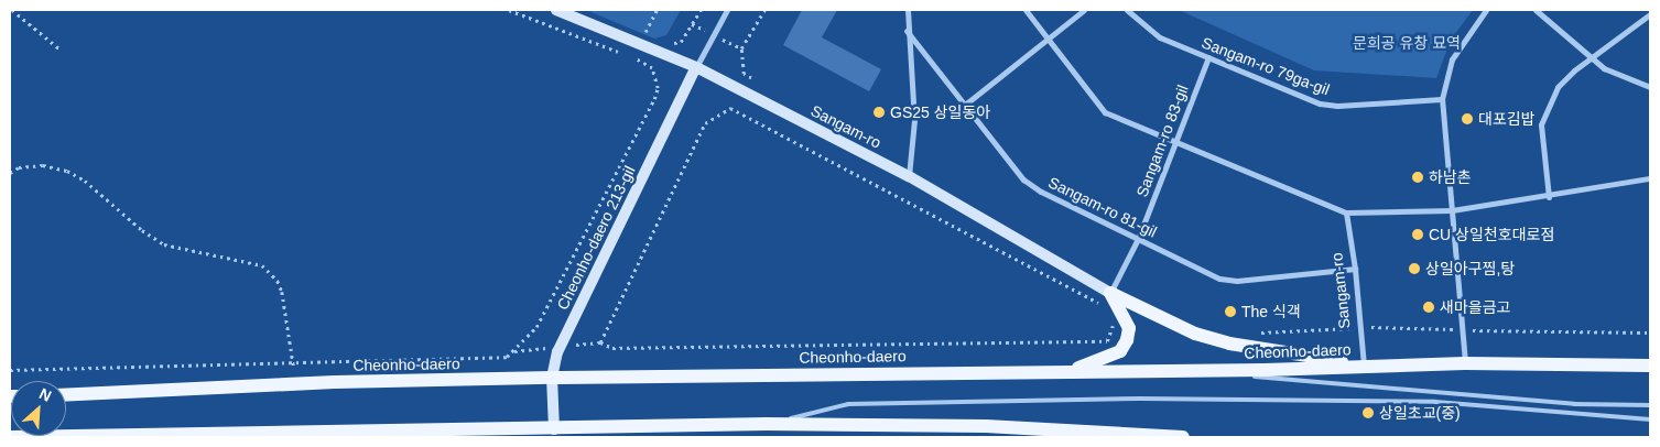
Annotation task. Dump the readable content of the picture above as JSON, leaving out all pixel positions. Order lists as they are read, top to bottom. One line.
{"streets":{"main road":["Sangam-ro","Cheonho-daero 213-gil","Cheonho-daero"],"street":["Sangam-ro 79ga-gil","Sangam-ro 83-gil","Sangam-ro 81-gil"]},"crossings":[["Sangam-ro 79ga-gil","Sangam-ro 83-gil"],["Sangam-ro","Sangam-ro 83-gil"],["Sangam-ro","Sangam-ro 81-gil"],["Sangam-ro","Cheonho-daero 213-gil"],["Sangam-ro","Cheonho-daero"],["Sangam-ro 83-gil","Sangam-ro 81-gil"],["Cheonho-daero 213-gil","Cheonho-daero"]],"parks":["문희공 유창 묘역"],"places":["GS25 상일동아","대포김밥","하남촌","CU 상일천호대로점","상일아구찜,탕","새마을금고","The 식객","상일초교(중)"],"north":"top right"}
